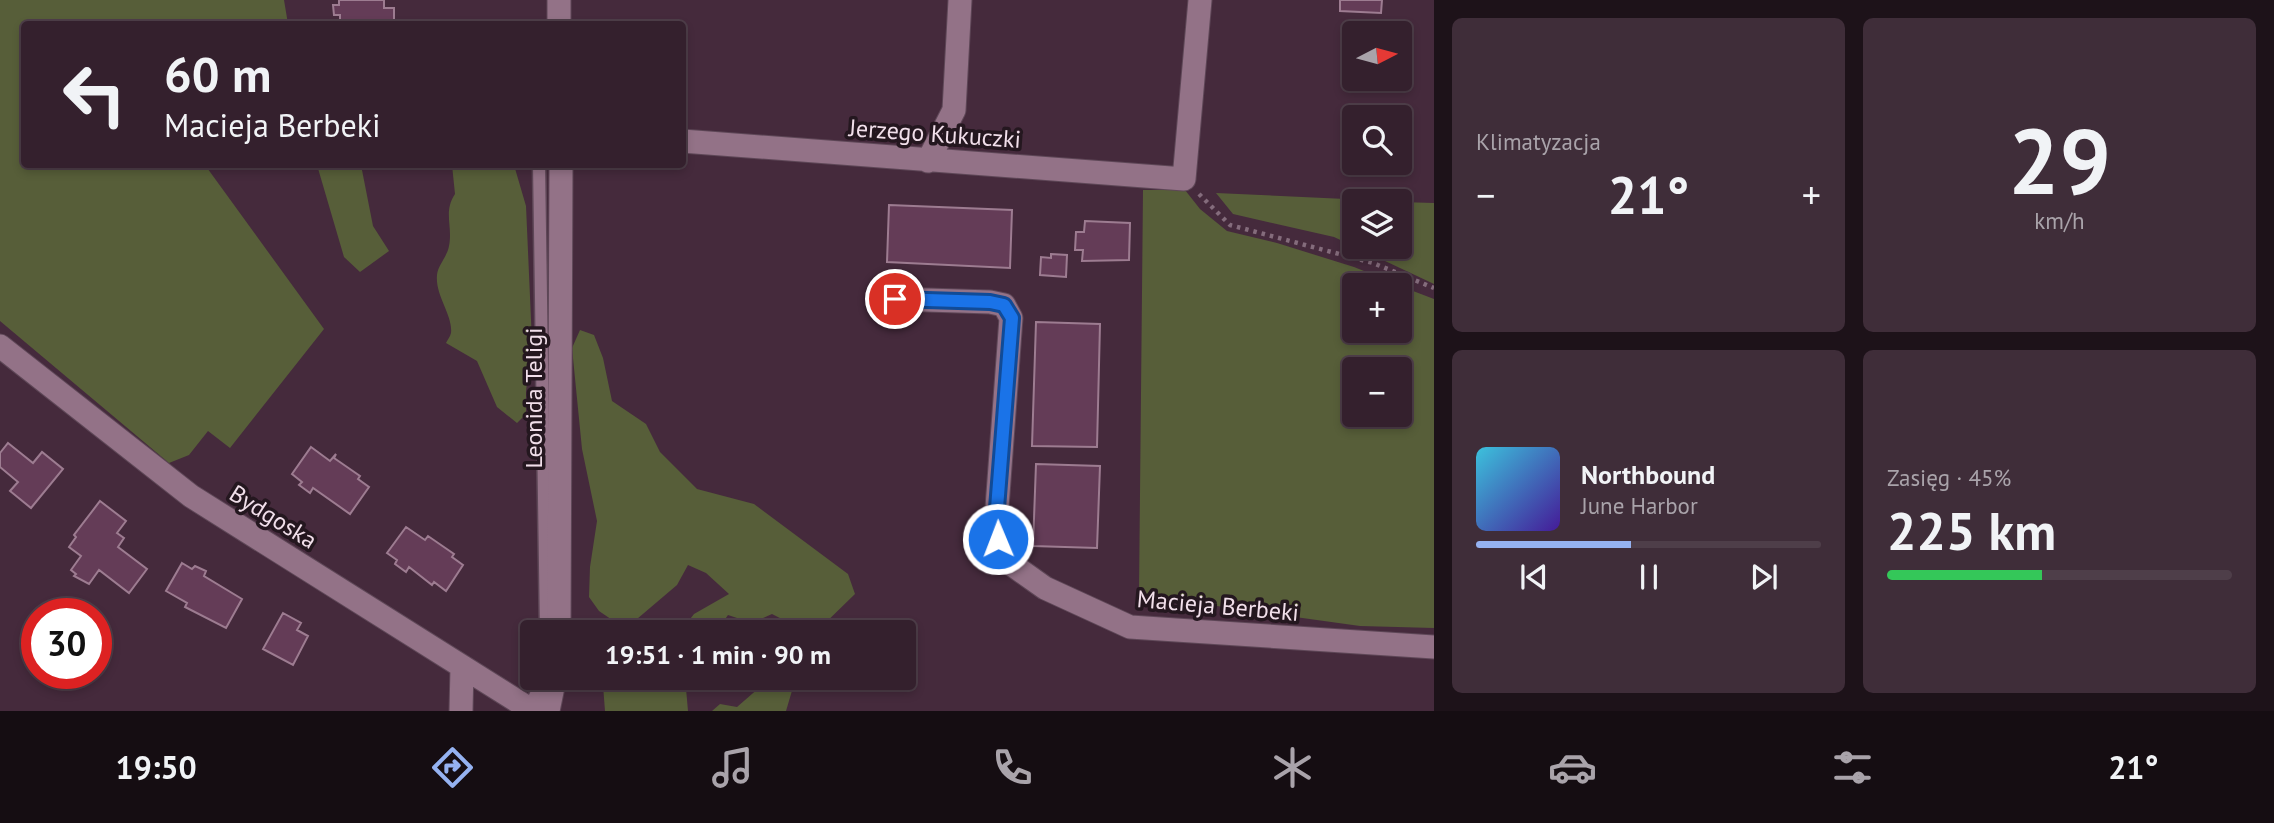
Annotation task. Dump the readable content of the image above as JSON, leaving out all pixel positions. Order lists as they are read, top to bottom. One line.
{"streets":{"street":["Jerzego Kukuczki","Leonida Teligi","Bydgoska","Macieja Berbeki"]},"north":"right","page":{"tile":["Klimatyzacja",["29","km/h"],["Zasięg · 45%","225 km"]],"map_buttons":["+","−"],"turn":["60 m","Macieja Berbeki"],"heat":["−","21°","+"],"song":["Northbound","June Harbor"],"limit":"30","trip":"19:51 · 1 min · 90 m","tabs":["19:50","21°"]}}
